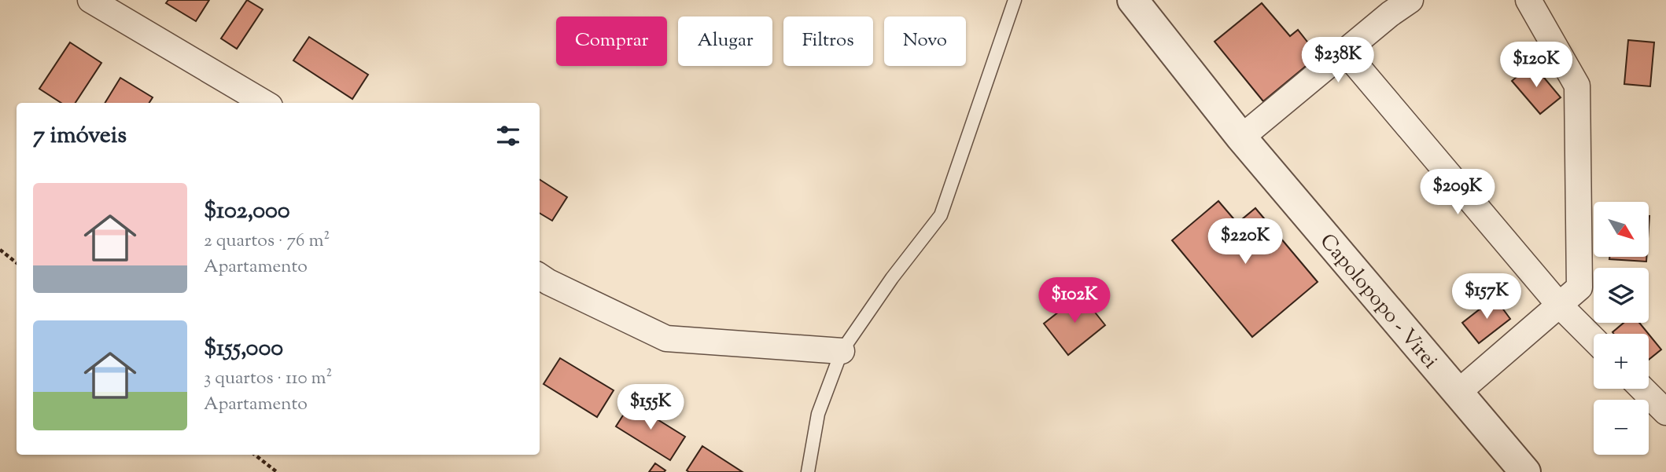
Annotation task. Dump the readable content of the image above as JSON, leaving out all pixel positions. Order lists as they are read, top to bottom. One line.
{"streets":{"street":["Capolopopo - Virei"]},"north":"bottom right","page":{"chip":["Comprar","Alugar","Filtros","Novo"],"price":["$238K","$120K","$209K","$220K","$157K","$102K","$155K"],"heading":"7 imóveis","list":[{"name":"$102,000","note":"2 quartos · 76 m² · Apartamento"},{"name":"$155,000","note":"3 quartos · 110 m² · Apartamento"}],"map_buttons":["+","−"]}}
